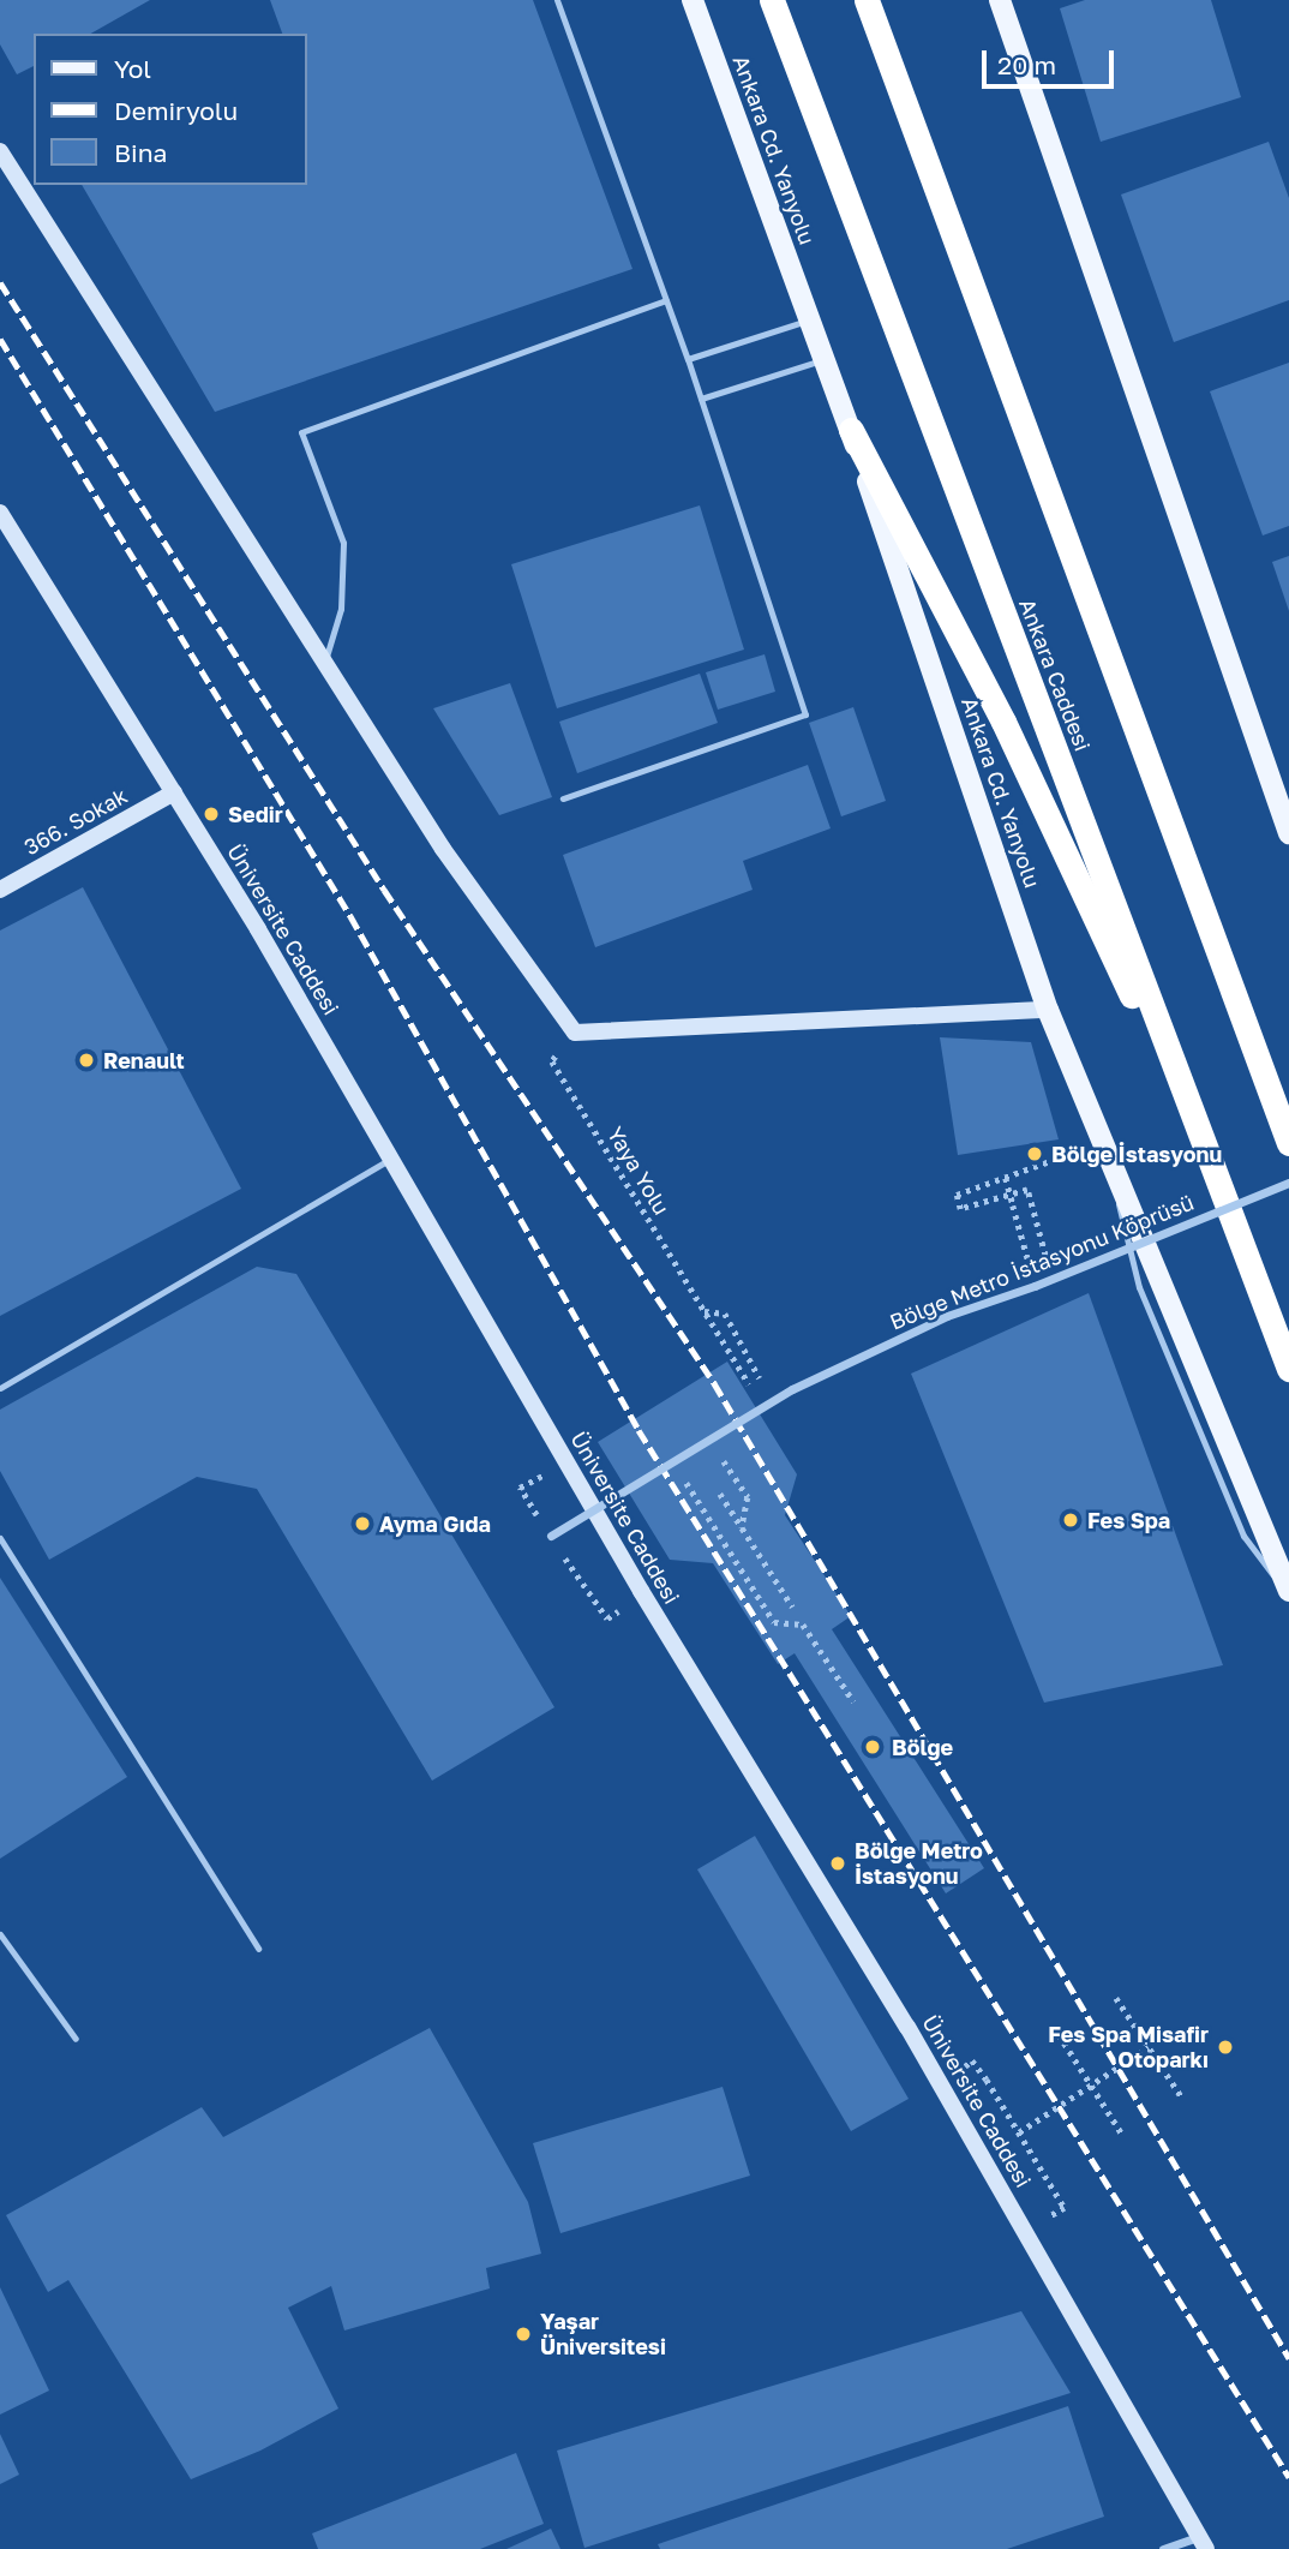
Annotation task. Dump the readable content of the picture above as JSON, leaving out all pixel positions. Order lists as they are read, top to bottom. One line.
{"streets":{"highway":["Ankara Caddesi"],"main road":["Ankara Cd. Yanyolu","366. Sokak","Üniversite Caddesi"],"street":["Bölge Metro İstasyonu Köprüsü"],"path":["Yaya Yolu"]},"crossings":[["366. Sokak","Üniversite Caddesi"]],"places":["Sedir","Renault","Bölge İstasyonu","Fes Spa","Ayma Gıda","Bölge","Bölge Metro İstasyonu","Fes Spa Misafir Otoparkı","Yaşar Üniversitesi"],"legend":["Yol","Demiryolu","Bina"],"scale_bar":"20 m"}
